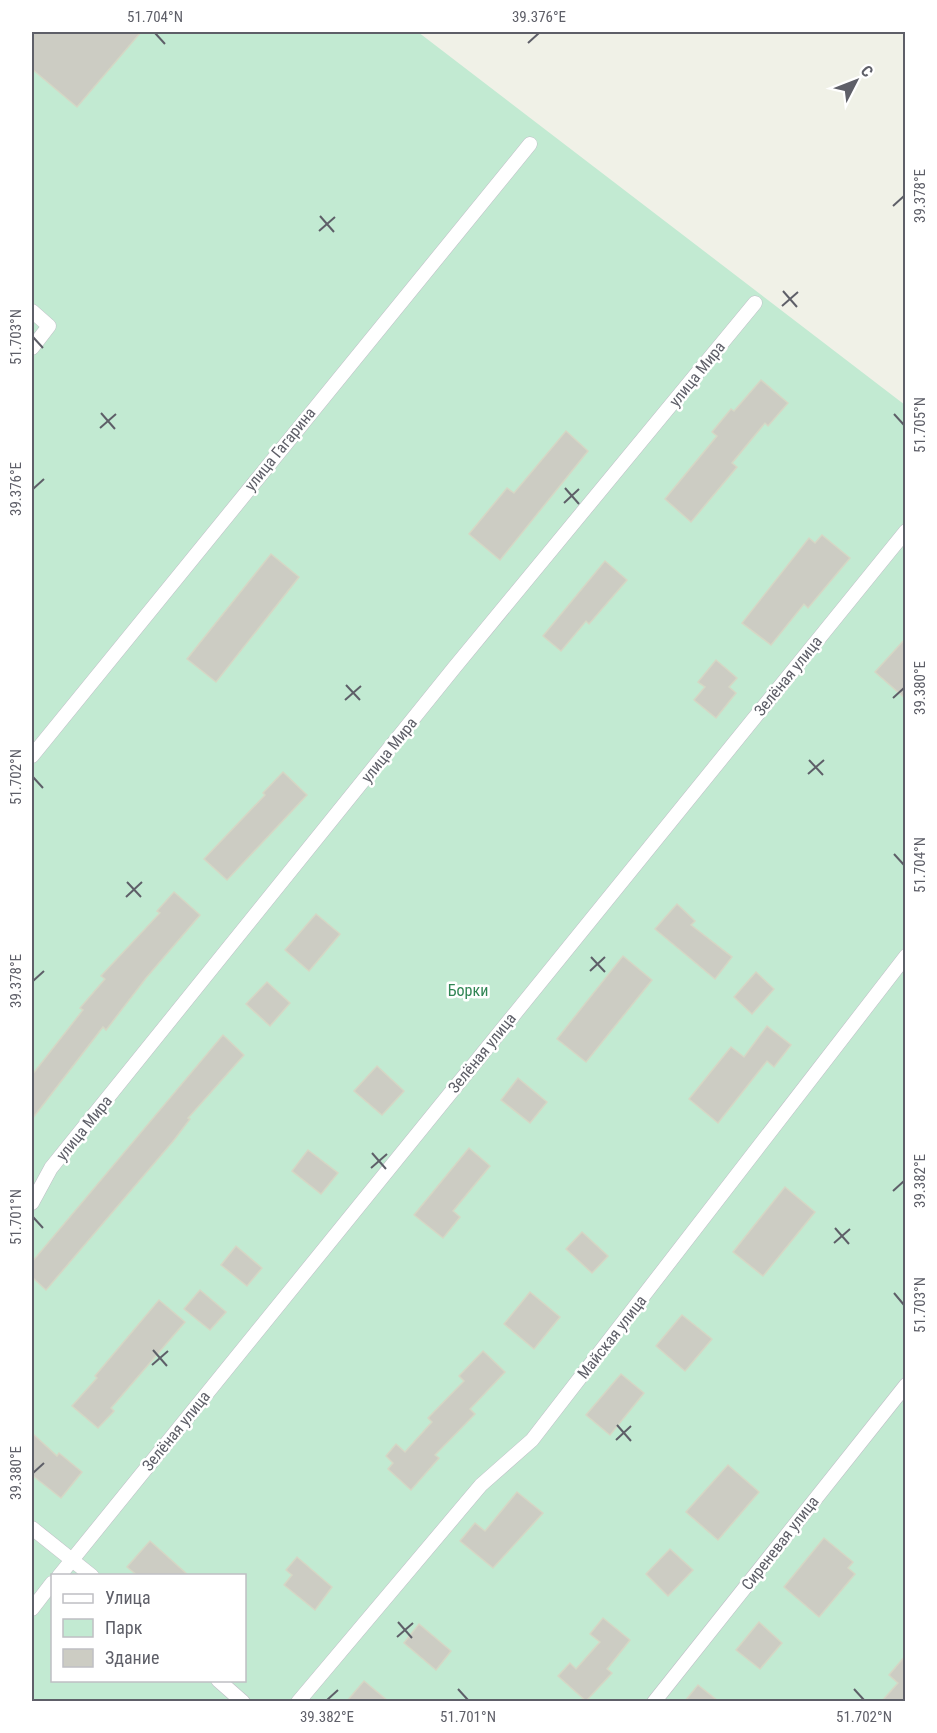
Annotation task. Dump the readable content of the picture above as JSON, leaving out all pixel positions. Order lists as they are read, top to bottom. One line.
{"streets":{"street":["улица Мира","улица Гагарина","Зелёная улица","Майская улица","Сиреневая улица"]},"parks":["Борки"],"legend":["Улица","Парк","Здание"],"north":"top right","coordinates":["51.704°N","39.376°E","39.378°E","51.703°N","51.705°N","39.380°E","51.702°N","39.382°E","51.701°N"]}
